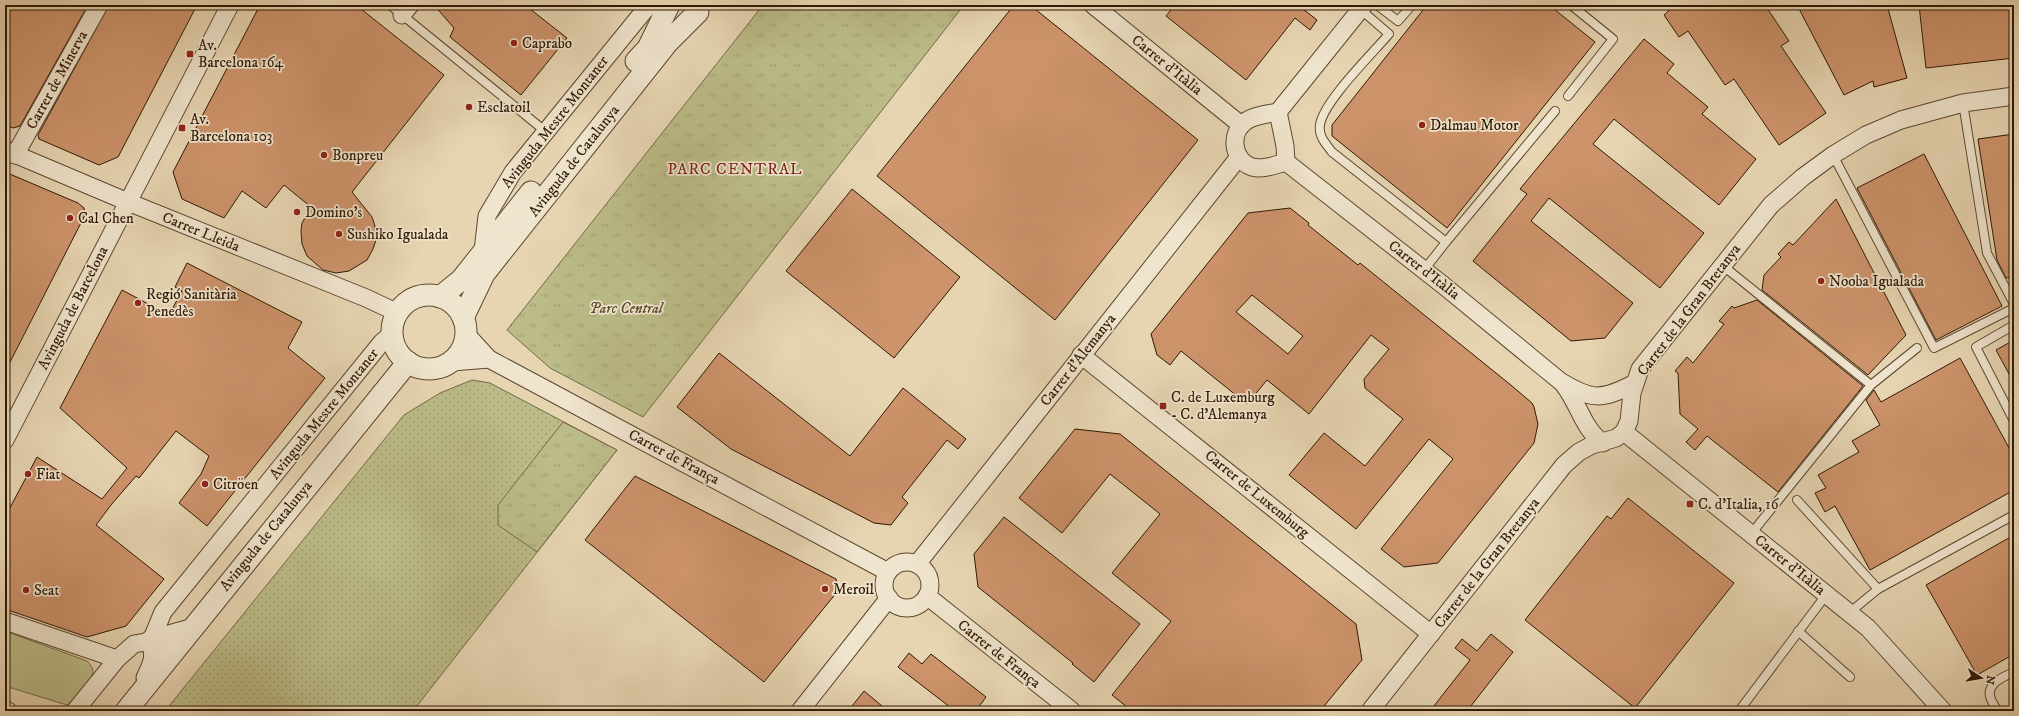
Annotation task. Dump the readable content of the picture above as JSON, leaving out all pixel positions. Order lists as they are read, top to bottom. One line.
{"streets":{"street":["Carrer d'Itàlia","Carrer de Minerva","Avinguda Mestre Montaner","Avinguda de Catalunya","Carrer Lleida","Avinguda de Barcelona","Carrer de la Gran Bretanya","Carrer d'Alemanya","Carrer de França","Carrer de Luxemburg"]},"crossings":[["Carrer d'Itàlia","Carrer de la Gran Bretanya"],["Carrer d'Itàlia","Carrer d'Alemanya"],["Carrer de Minerva","Carrer Lleida"],["Avinguda Mestre Montaner","Avinguda de Catalunya"],["Avinguda Mestre Montaner","Carrer Lleida"],["Avinguda Mestre Montaner","Carrer de França"],["Avinguda de Catalunya","Carrer Lleida"],["Avinguda de Catalunya","Carrer de França"],["Carrer Lleida","Avinguda de Barcelona"],["Carrer Lleida","Carrer de França"],["Carrer de la Gran Bretanya","Carrer de Luxemburg"],["Carrer d'Alemanya","Carrer de França"],["Carrer d'Alemanya","Carrer de Luxemburg"]],"districts":["PARC CENTRAL"],"parks":["Parc Central"],"places":{"other":["Caprabo","Esclatoil","Dalmau Motor","Bonpreu","Domino's","Cal Chen","Sushiko Igualada","Nooba Igualada","Regió Sanitària Penedès","Fiat","Citröen","Meroil","Seat"],"transit":["Av. Barcelona 164","Av. Barcelona 103","C. de Luxemburg - C. d'Alemanya","C. d'Italia, 16"]},"north":"right"}
